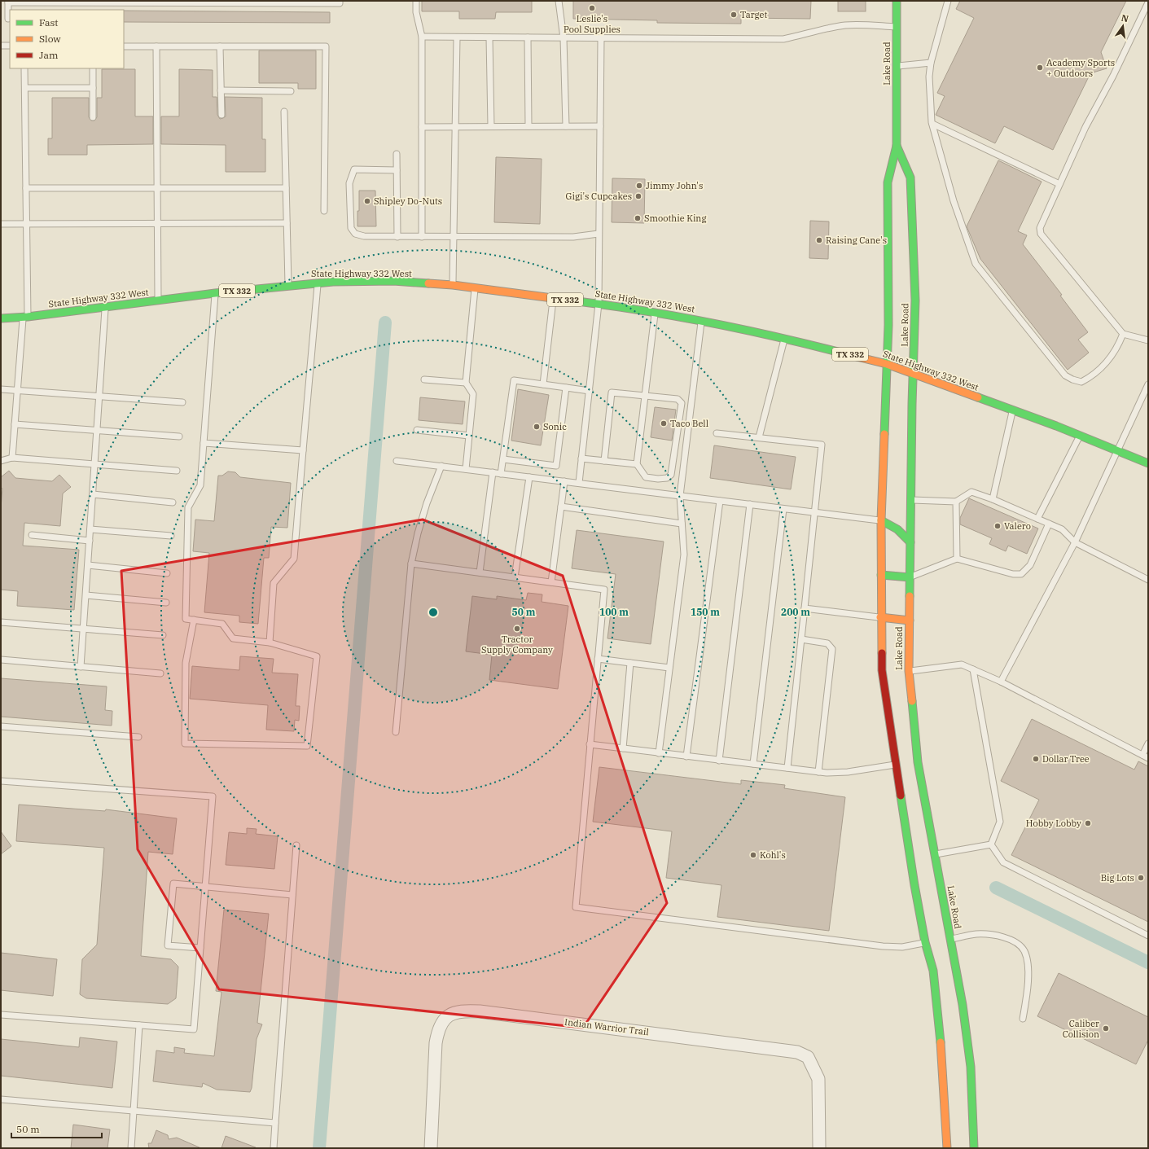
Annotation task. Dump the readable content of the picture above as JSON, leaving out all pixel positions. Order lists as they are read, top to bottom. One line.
{"streets":{"street":["Lake Road","State Highway 332 West","TX 332","Indian Warrior Trail"]},"crossings":[["Lake Road","State Highway 332 West"]],"places":["Leslie's Pool Supplies","Target","Academy Sports + Outdoors","Jimmy John's","Gigi's Cupcakes","Shipley Do-Nuts","Smoothie King","Raising Cane's","Taco Bell","Sonic","Valero","Tractor Supply Company","Dollar Tree","Hobby Lobby","Kohl's","Big Lots","Caliber Collision"],"legend":["Fast","Slow","Jam"],"scale_bar":"50 m","north":"top","rings":["50 m","100 m","150 m","200 m"]}
